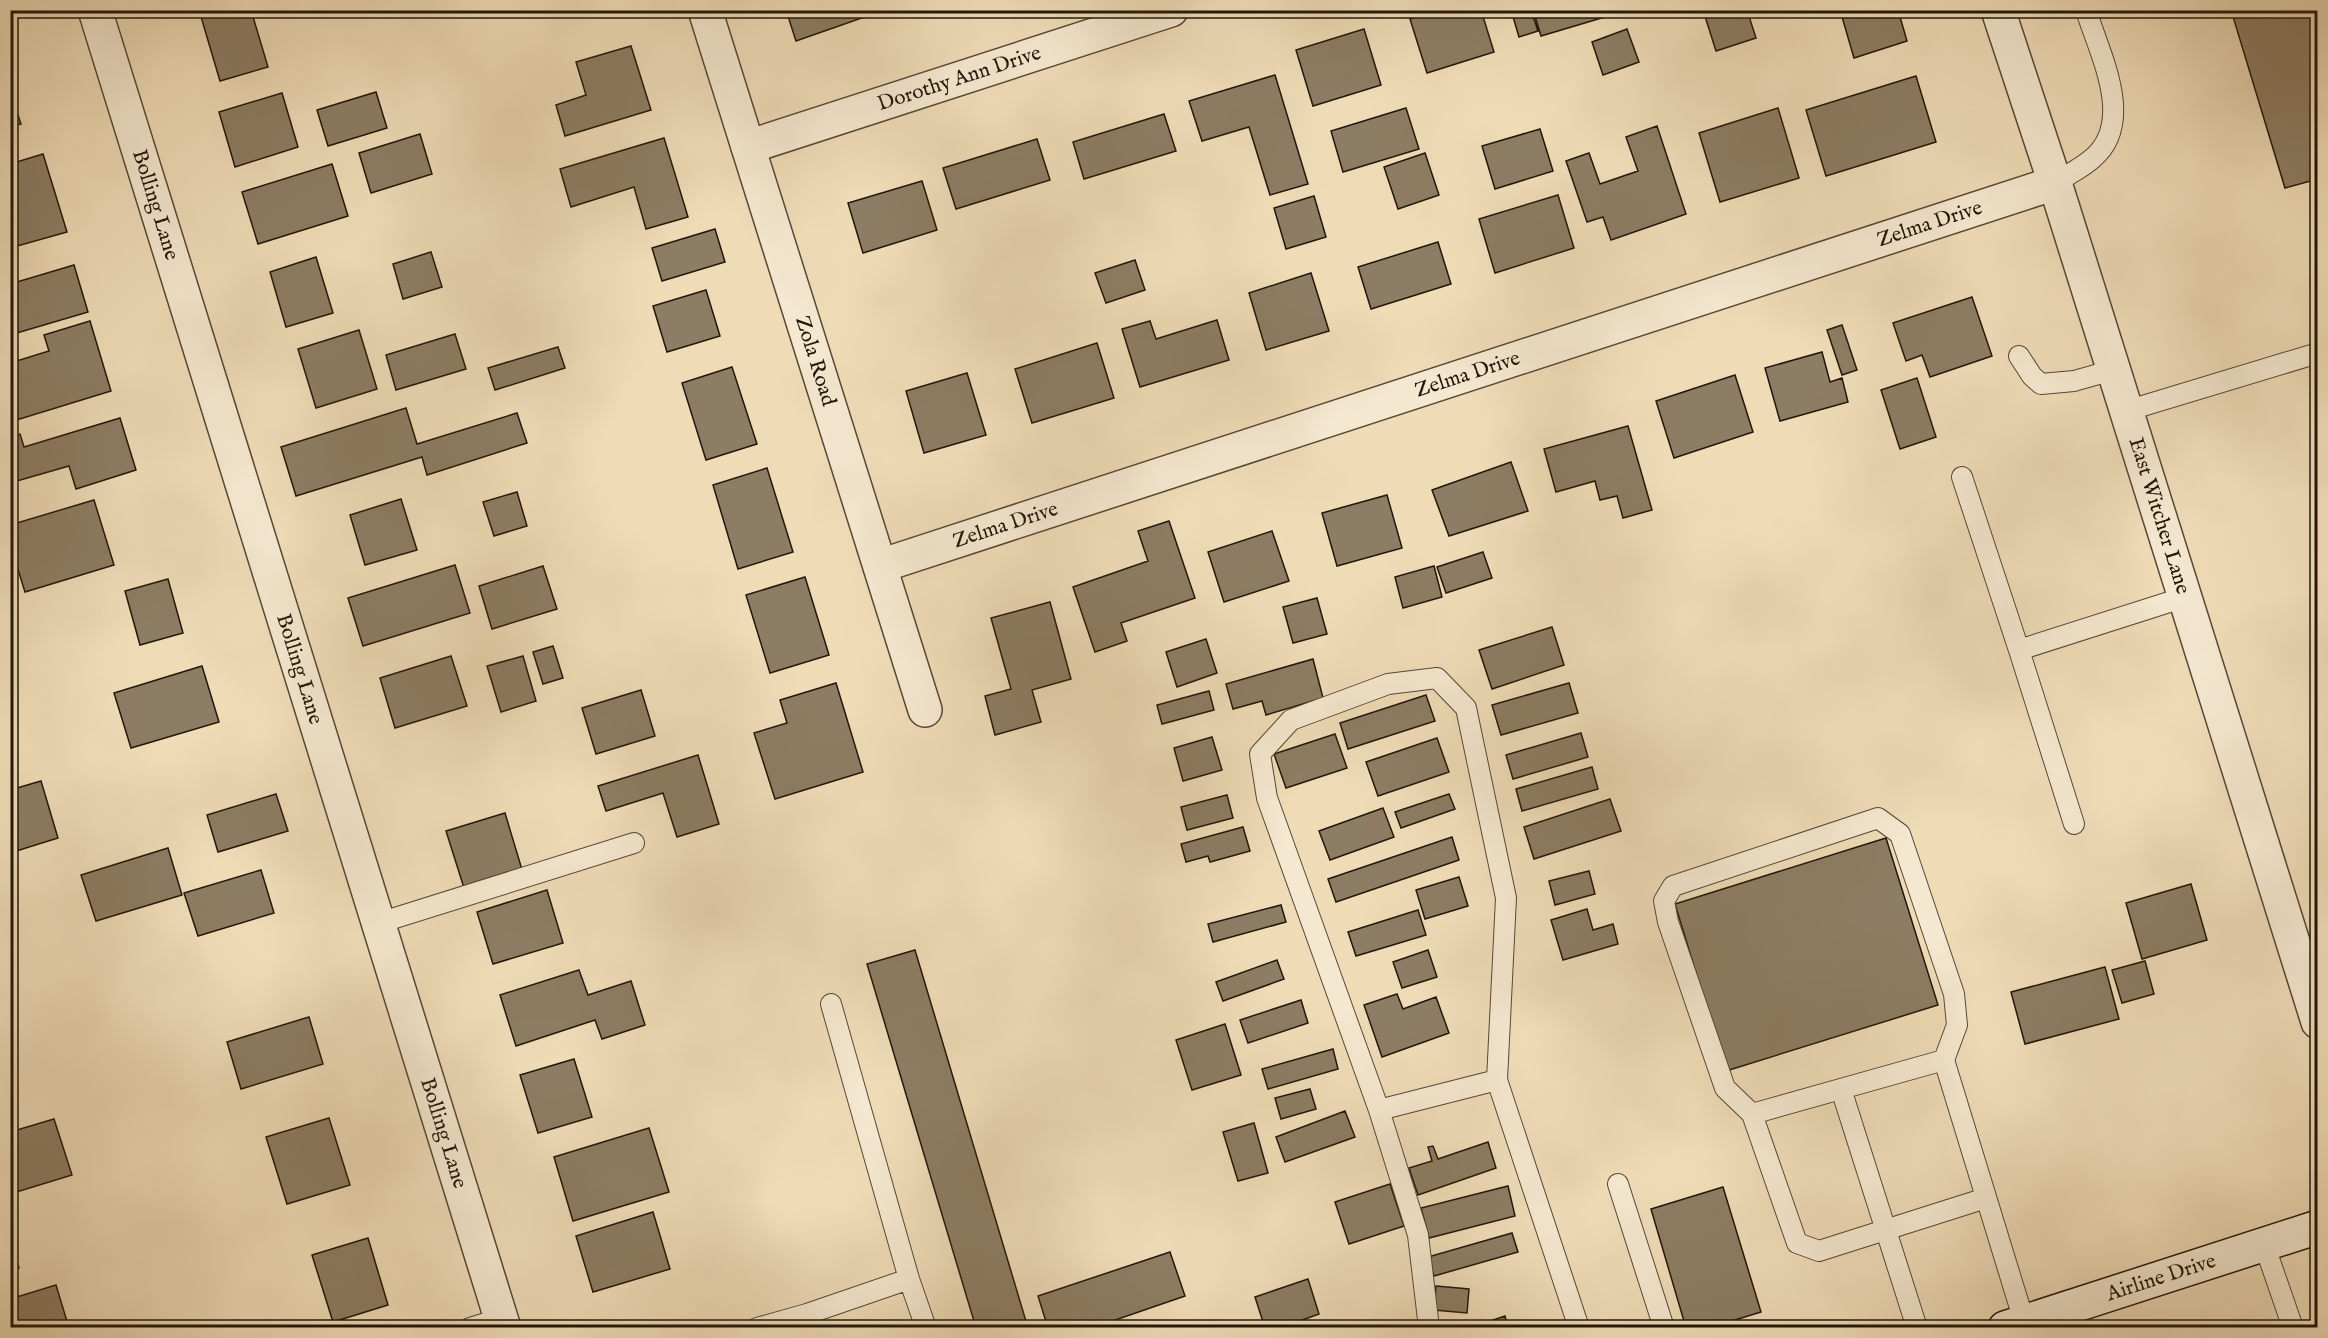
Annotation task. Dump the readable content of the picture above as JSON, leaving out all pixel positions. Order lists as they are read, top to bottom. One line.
{"streets":{"street":["Dorothy Ann Drive","Bolling Lane","Zelma Drive","Zola Road","East Witcher Lane","Airline Drive"]},"crossings":[["Dorothy Ann Drive","Zola Road"],["Zelma Drive","Zola Road"],["Zelma Drive","East Witcher Lane"]]}
